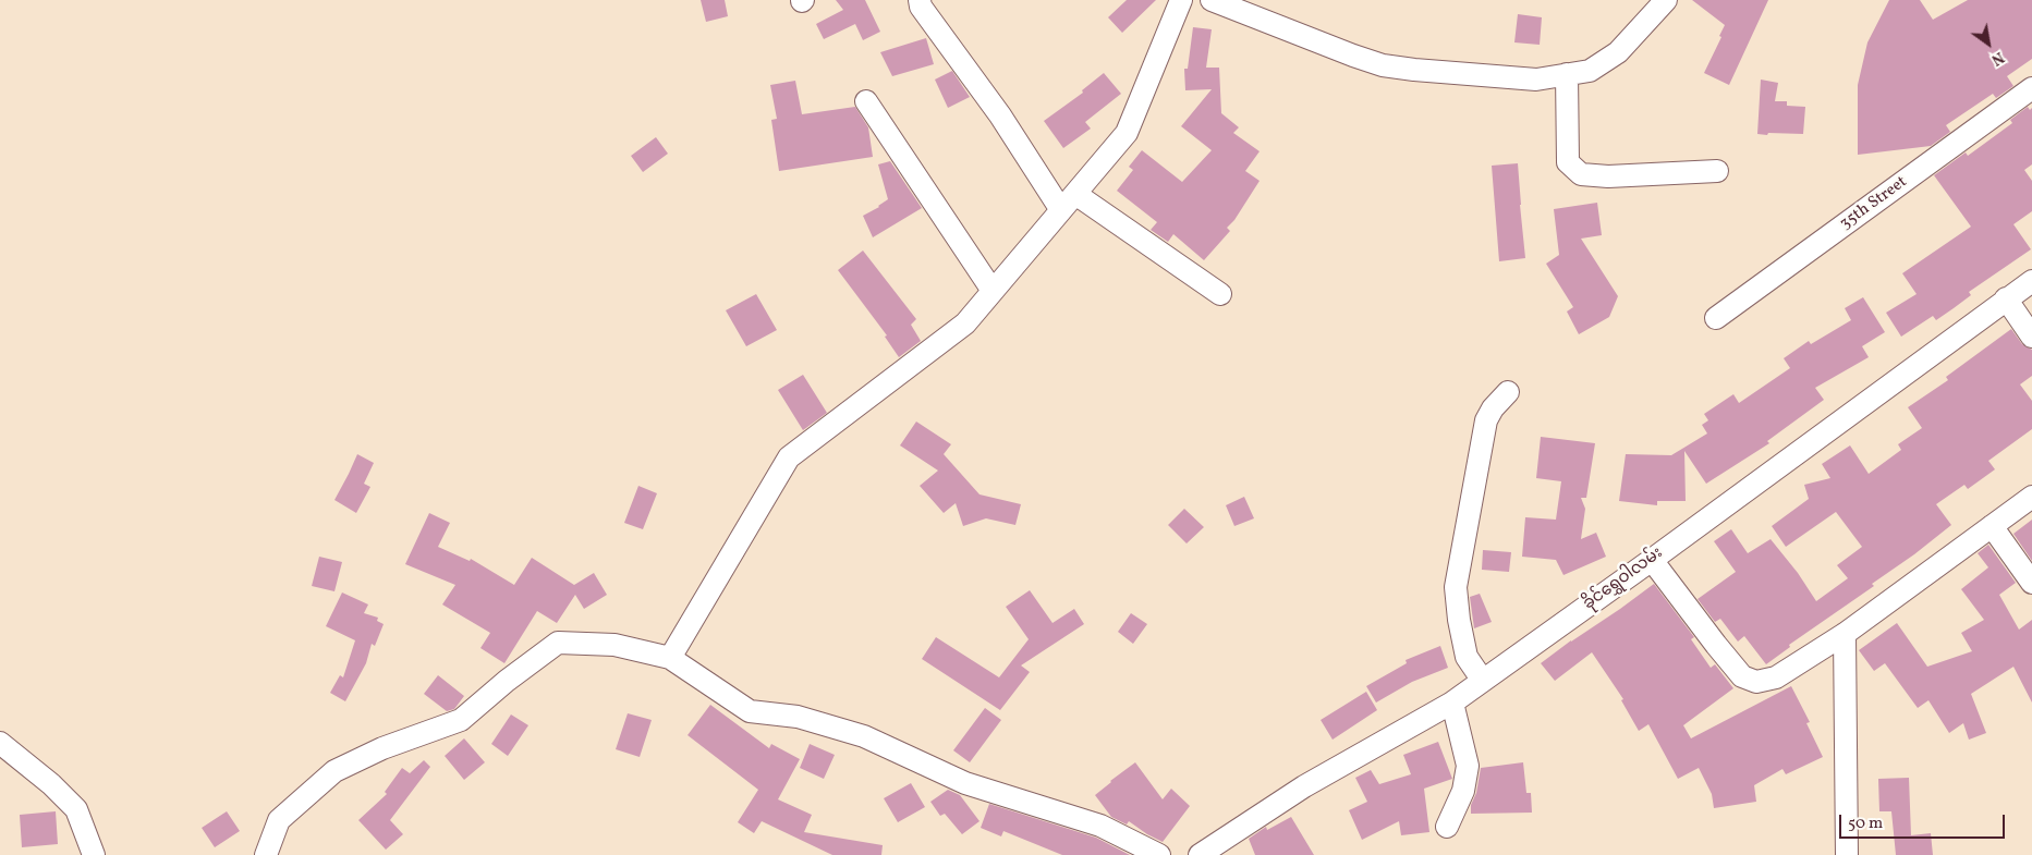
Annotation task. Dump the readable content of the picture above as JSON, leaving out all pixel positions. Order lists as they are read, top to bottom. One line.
{"streets":{"street":["35th Street","ခိုင်ရွှေဝါလမ်း"]},"scale_bar":"50 m","north":"bottom right"}
